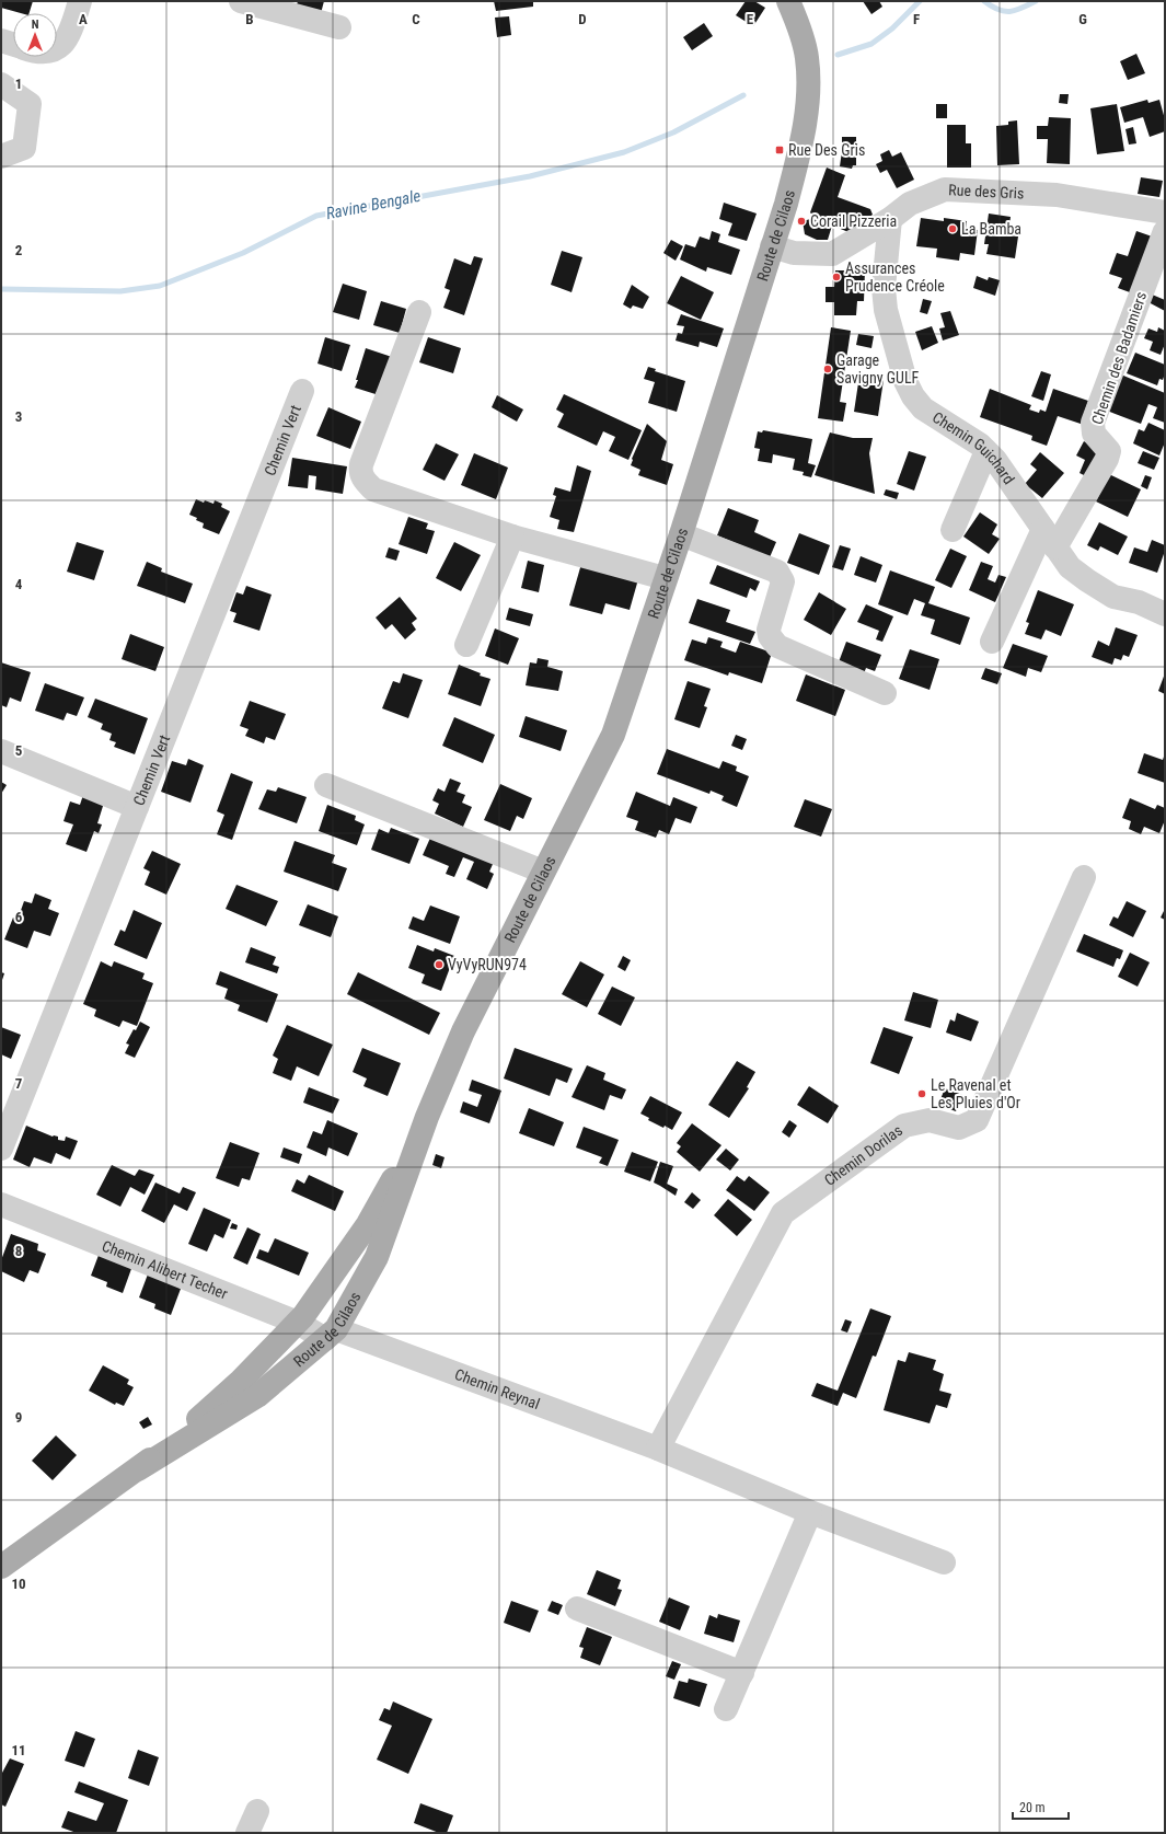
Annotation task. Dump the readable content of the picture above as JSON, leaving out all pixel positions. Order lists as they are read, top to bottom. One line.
{"streets":{"main road":["Route de Cilaos"],"street":["Rue des Gris","Chemin des Badamiers","Chemin Vert","Chemin Guichard","Chemin Dorilas","Chemin Alibert Techer","Chemin Reynal"]},"crossings":[["Rue des Gris","Route de Cilaos"],["Rue des Gris","Chemin Guichard"],["Route de Cilaos","Chemin Alibert Techer"],["Route de Cilaos","Chemin Reynal"],["Chemin des Badamiers","Chemin Guichard"],["Chemin Dorilas","Chemin Reynal"],["Chemin Alibert Techer","Chemin Reynal"]],"water":["Ravine Bengale"],"places":{"transit":["Rue Des Gris"],"other":["Corail Pizzeria","La Bamba","Assurances Prudence Créole","Garage Savigny GULF","VyVyRUN974","Le Ravenal et Les Pluies d'Or"]},"scale_bar":"20 m","north":"top","grid":{"columns":["A","B","C","D","E","F","G"],"rows":["1","2","3","4","5","6","7","8","9","10","11"]}}
